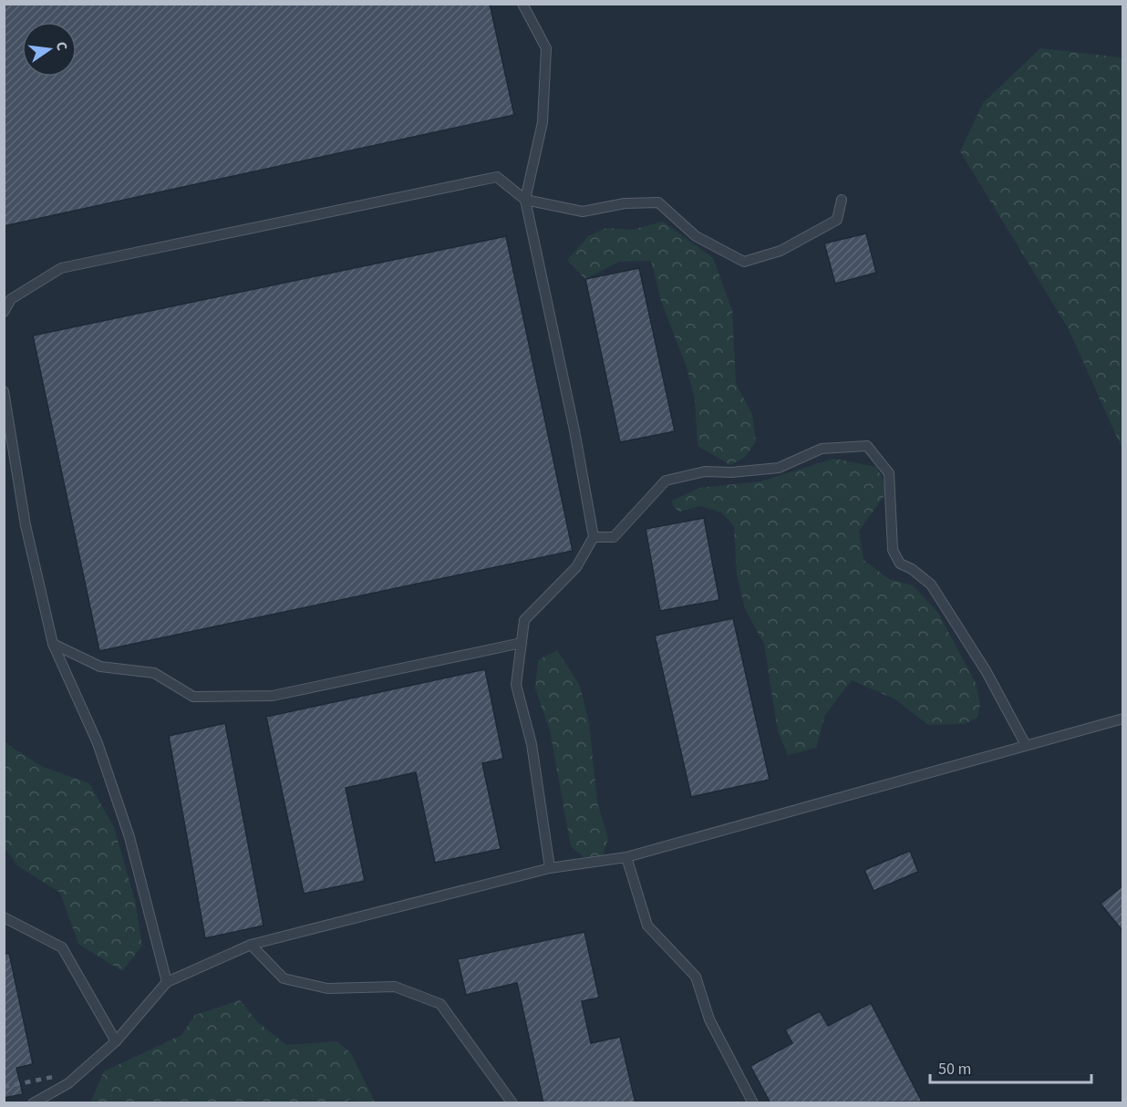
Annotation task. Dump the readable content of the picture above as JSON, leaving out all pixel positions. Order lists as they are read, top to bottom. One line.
{"scale_bar":"50 m","north":"right"}
